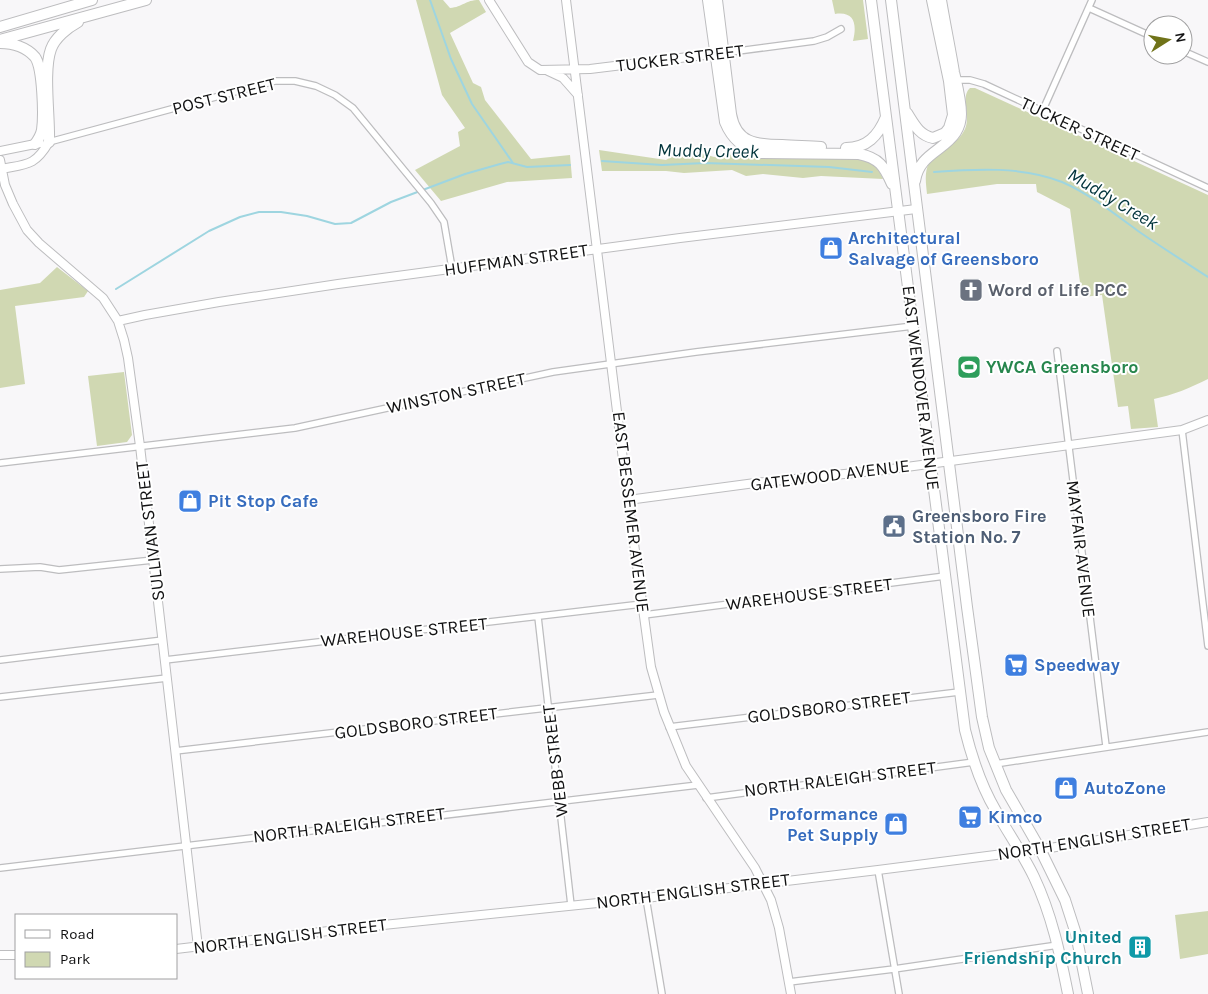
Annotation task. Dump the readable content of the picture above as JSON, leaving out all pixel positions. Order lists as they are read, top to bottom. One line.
{"streets":{"highway":["EAST WENDOVER AVENUE"],"street":["TUCKER STREET","POST STREET","HUFFMAN STREET","WINSTON STREET","GATEWOOD AVENUE","EAST BESSEMER AVENUE","SULLIVAN STREET","MAYFAIR AVENUE","WAREHOUSE STREET","GOLDSBORO STREET","WEBB STREET","NORTH RALEIGH STREET","NORTH ENGLISH STREET"]},"crossings":[["TUCKER STREET","EAST BESSEMER AVENUE"],["POST STREET","HUFFMAN STREET"],["HUFFMAN STREET","EAST WENDOVER AVENUE"],["HUFFMAN STREET","EAST BESSEMER AVENUE"],["HUFFMAN STREET","SULLIVAN STREET"],["EAST WENDOVER AVENUE","WINSTON STREET"],["EAST WENDOVER AVENUE","GATEWOOD AVENUE"],["EAST WENDOVER AVENUE","WAREHOUSE STREET"],["EAST WENDOVER AVENUE","GOLDSBORO STREET"],["EAST WENDOVER AVENUE","NORTH RALEIGH STREET"],["EAST WENDOVER AVENUE","NORTH ENGLISH STREET"],["WINSTON STREET","EAST BESSEMER AVENUE"],["WINSTON STREET","SULLIVAN STREET"],["GATEWOOD AVENUE","EAST BESSEMER AVENUE"],["GATEWOOD AVENUE","MAYFAIR AVENUE"],["EAST BESSEMER AVENUE","WAREHOUSE STREET"],["EAST BESSEMER AVENUE","GOLDSBORO STREET"],["EAST BESSEMER AVENUE","NORTH RALEIGH STREET"],["EAST BESSEMER AVENUE","NORTH ENGLISH STREET"],["SULLIVAN STREET","WAREHOUSE STREET"],["SULLIVAN STREET","GOLDSBORO STREET"],["SULLIVAN STREET","NORTH RALEIGH STREET"],["SULLIVAN STREET","NORTH ENGLISH STREET"],["WAREHOUSE STREET","WEBB STREET"],["GOLDSBORO STREET","WEBB STREET"],["WEBB STREET","NORTH RALEIGH STREET"],["WEBB STREET","NORTH ENGLISH STREET"]],"water":["Muddy Creek"],"places":{"shop":["Architectural Salvage of Greensboro","Pit Stop Cafe","AutoZone","Proformance Pet Supply"],"church":["Word of Life PCC"],"sports":["YWCA Greensboro"],"public building":["Greensboro Fire Station No. 7"],"supermarket":["Speedway","Kimco"],"building":["United Friendship Church"]},"legend":["Road","Park"],"north":"right"}
